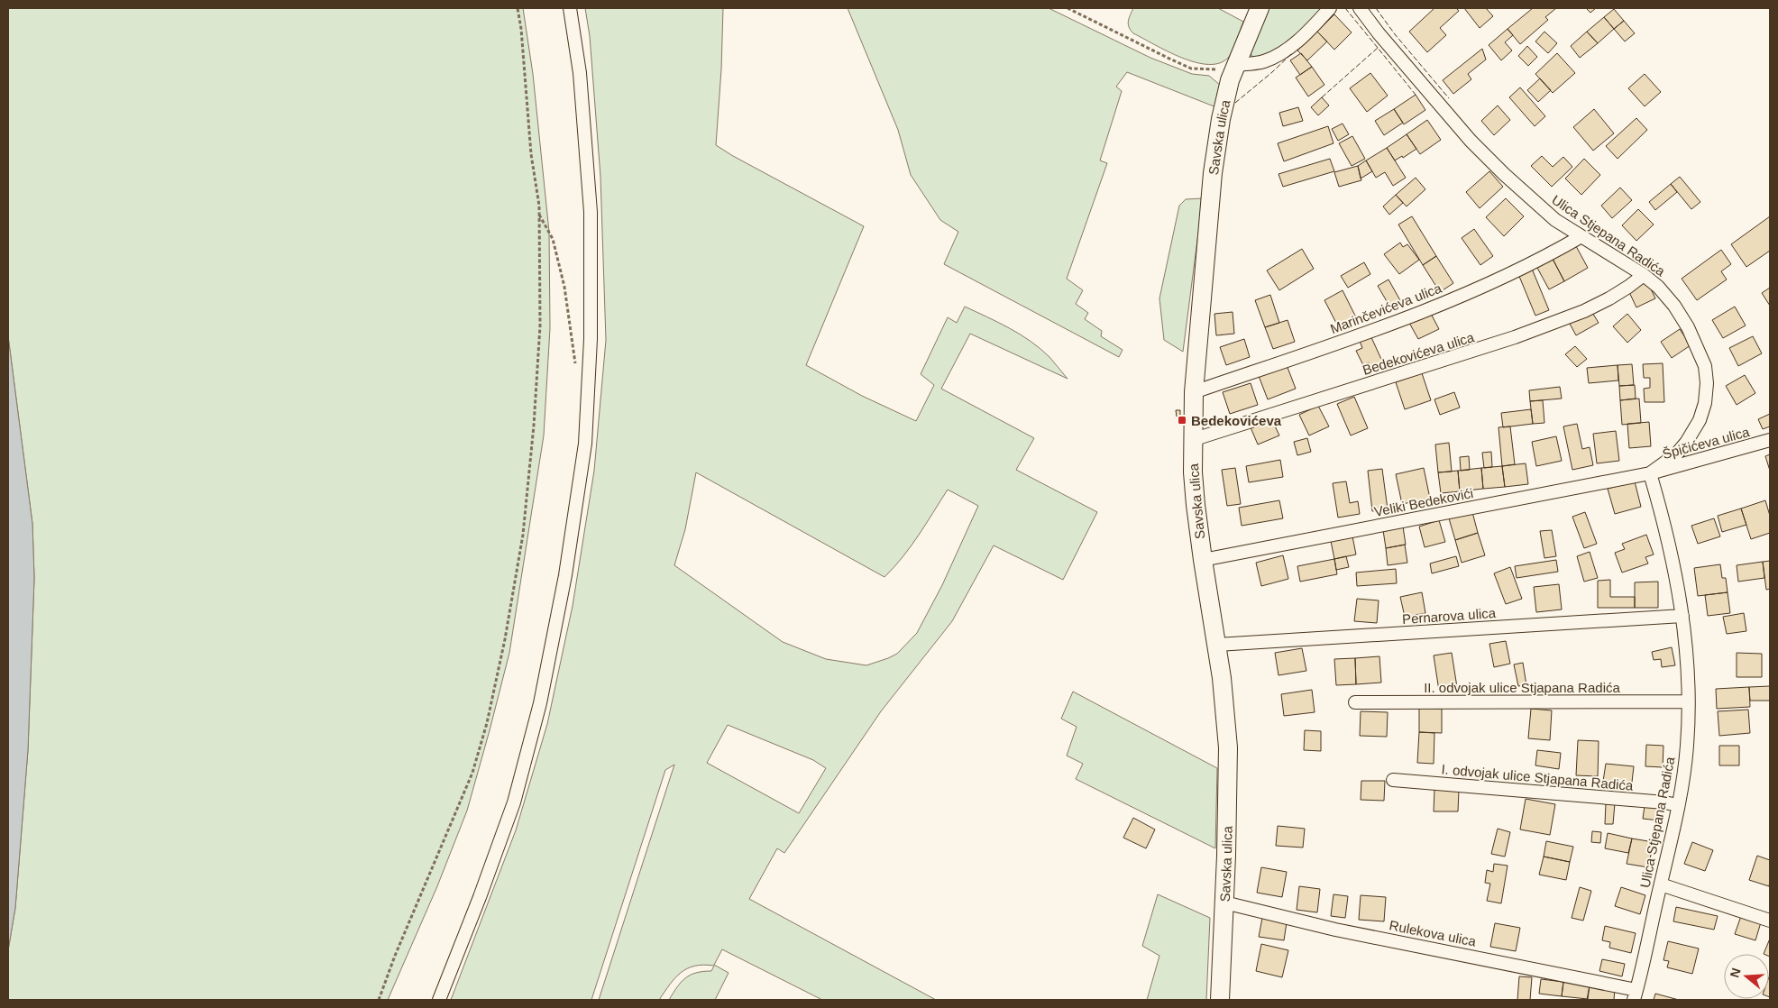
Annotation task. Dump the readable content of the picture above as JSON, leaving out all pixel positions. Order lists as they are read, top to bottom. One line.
{"streets":{"street":["Savska ulica","Ulica Stjepana Radića","Marinčevićeva ulica","Bedekovićeva ulica","Špičićeva ulica","Veliki Bedekovići","Pernarova ulica","II. odvojak ulice Stjapana Radića","I. odvojak ulice Stjapana Radića","Rulekova ulica"]},"crossings":[["Savska ulica","Marinčevićeva ulica"],["Savska ulica","Bedekovićeva ulica"],["Savska ulica","Veliki Bedekovići"],["Savska ulica","Pernarova ulica"],["Savska ulica","Rulekova ulica"],["Ulica Stjepana Radića","Marinčevićeva ulica"],["Ulica Stjepana Radića","Bedekovićeva ulica"],["Ulica Stjepana Radića","Špičićeva ulica"],["Ulica Stjepana Radića","Veliki Bedekovići"],["Ulica Stjepana Radića","Pernarova ulica"],["Ulica Stjepana Radića","II. odvojak ulice Stjapana Radića"],["Ulica Stjepana Radića","I. odvojak ulice Stjapana Radića"],["Ulica Stjepana Radića","Rulekova ulica"],["Špičićeva ulica","Veliki Bedekovići"]],"places":{"transit":["Bedekovićeva"]},"north":"left"}
